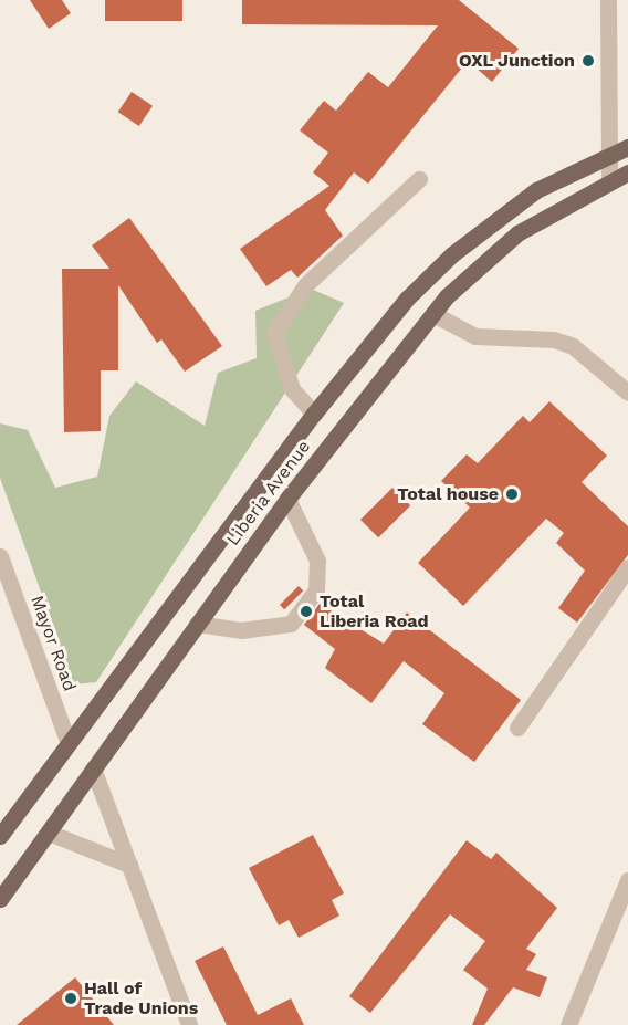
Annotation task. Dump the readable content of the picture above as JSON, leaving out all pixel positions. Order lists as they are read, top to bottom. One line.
{"streets":{"main road":["Liberia Avenue"],"street":["Mayor Road"]},"crossings":[["Liberia Avenue","Mayor Road"]],"places":["OXL Junction","Total house","Total Liberia Road","Hall of Trade Unions"]}
